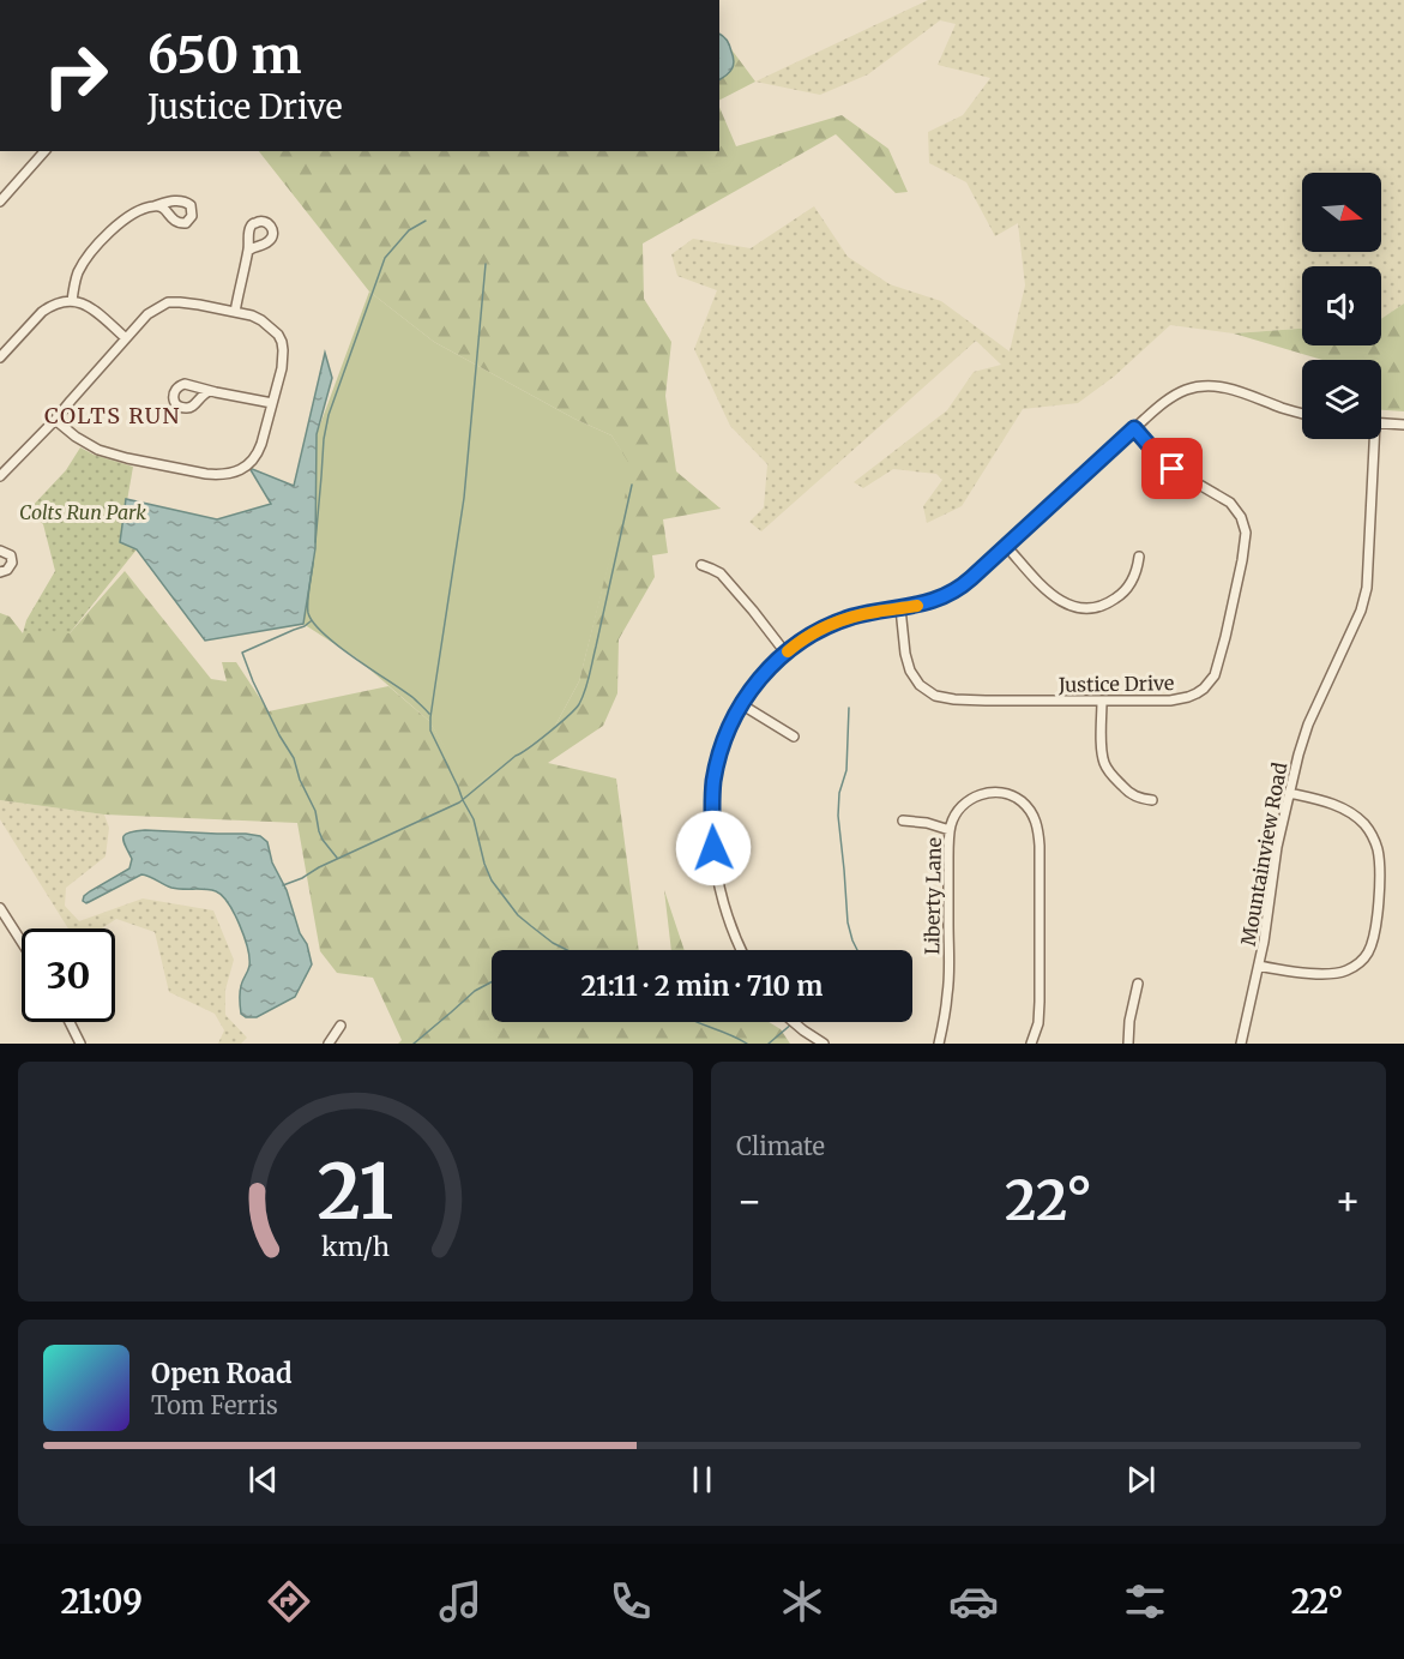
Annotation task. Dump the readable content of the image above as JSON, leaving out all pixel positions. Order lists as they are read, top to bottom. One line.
{"streets":{"street":["Justice Drive","Mountainview Road","Liberty Lane"]},"districts":["COLTS RUN"],"parks":["Colts Run Park"],"north":"right","page":{"turn":["650 m","Justice Drive"],"limit":"30","trip":"21:11 · 2 min · 710 m","tile":"Climate","heat":["−","22°","+"],"song":["Open Road","Tom Ferris"],"tabs":["21:09","22°"],"gauge":["21","km/h"]}}
